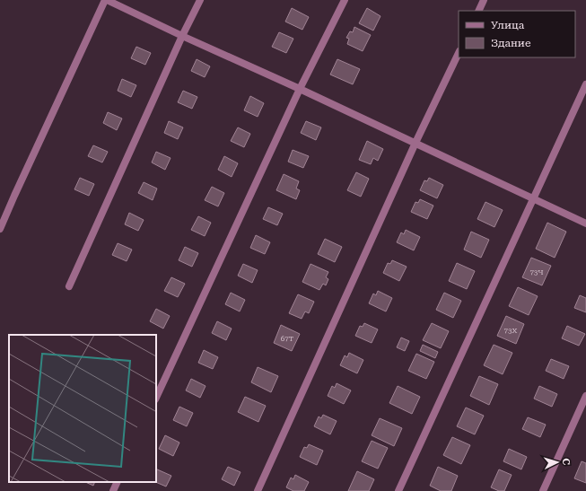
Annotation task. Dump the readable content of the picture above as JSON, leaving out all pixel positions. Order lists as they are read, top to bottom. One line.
{"house_numbers":["73Ч","73Х","67Т"],"legend":["Улица","Здание"],"north":"right"}
